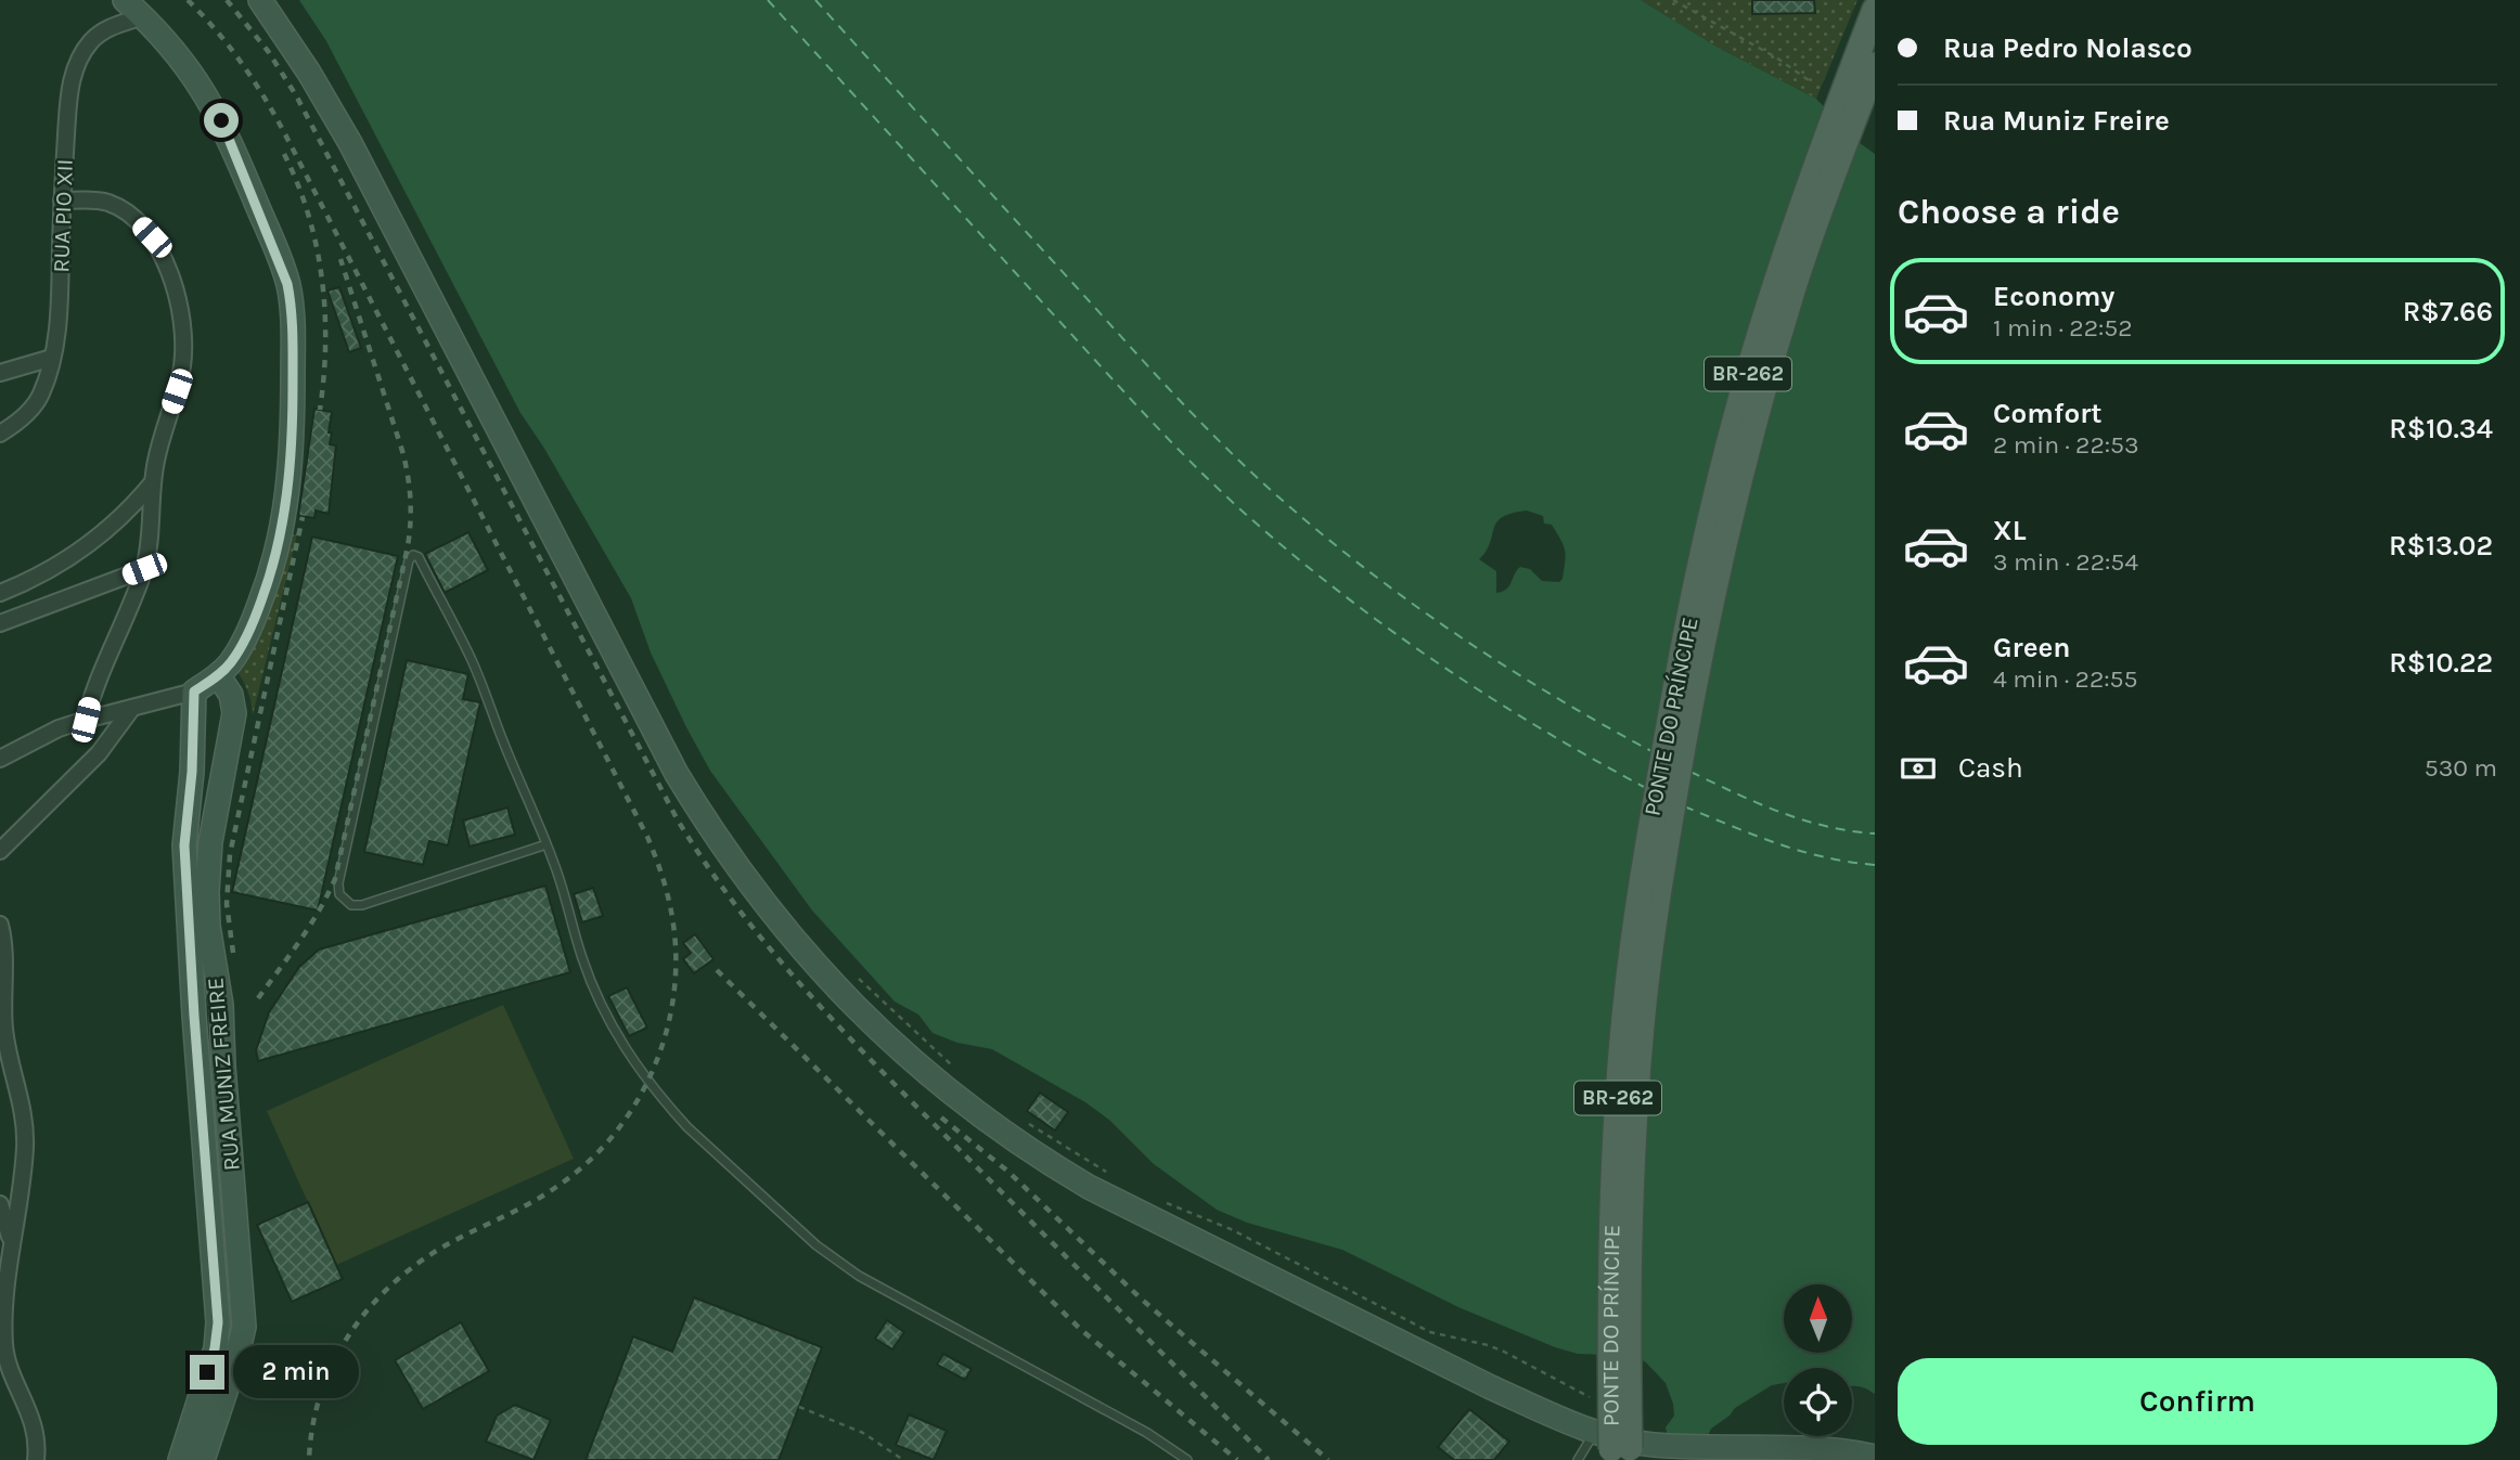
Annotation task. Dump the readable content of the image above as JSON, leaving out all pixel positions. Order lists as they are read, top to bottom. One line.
{"streets":{"main road":["BR-262","PONTE DO PRÍNCIPE"],"street":["RUA PIO XII","RUA MUNIZ FREIRE"]},"north":"top","page":{"banner":["Rua Pedro Nolasco","Rua Muniz Freire"],"heading":"Choose a ride","list":[{"name":"Economy","note":"1 min · 22:52","value":"R$7.66"},{"name":"Comfort","note":"2 min · 22:53","value":"R$10.34"},{"name":"XL","note":"3 min · 22:54","value":"R$13.02"},{"name":"Green","note":"4 min · 22:55","value":"R$10.22"}],"pay":["Cash","530 m"],"buttons":"Confirm","bubble":"2 min"}}
